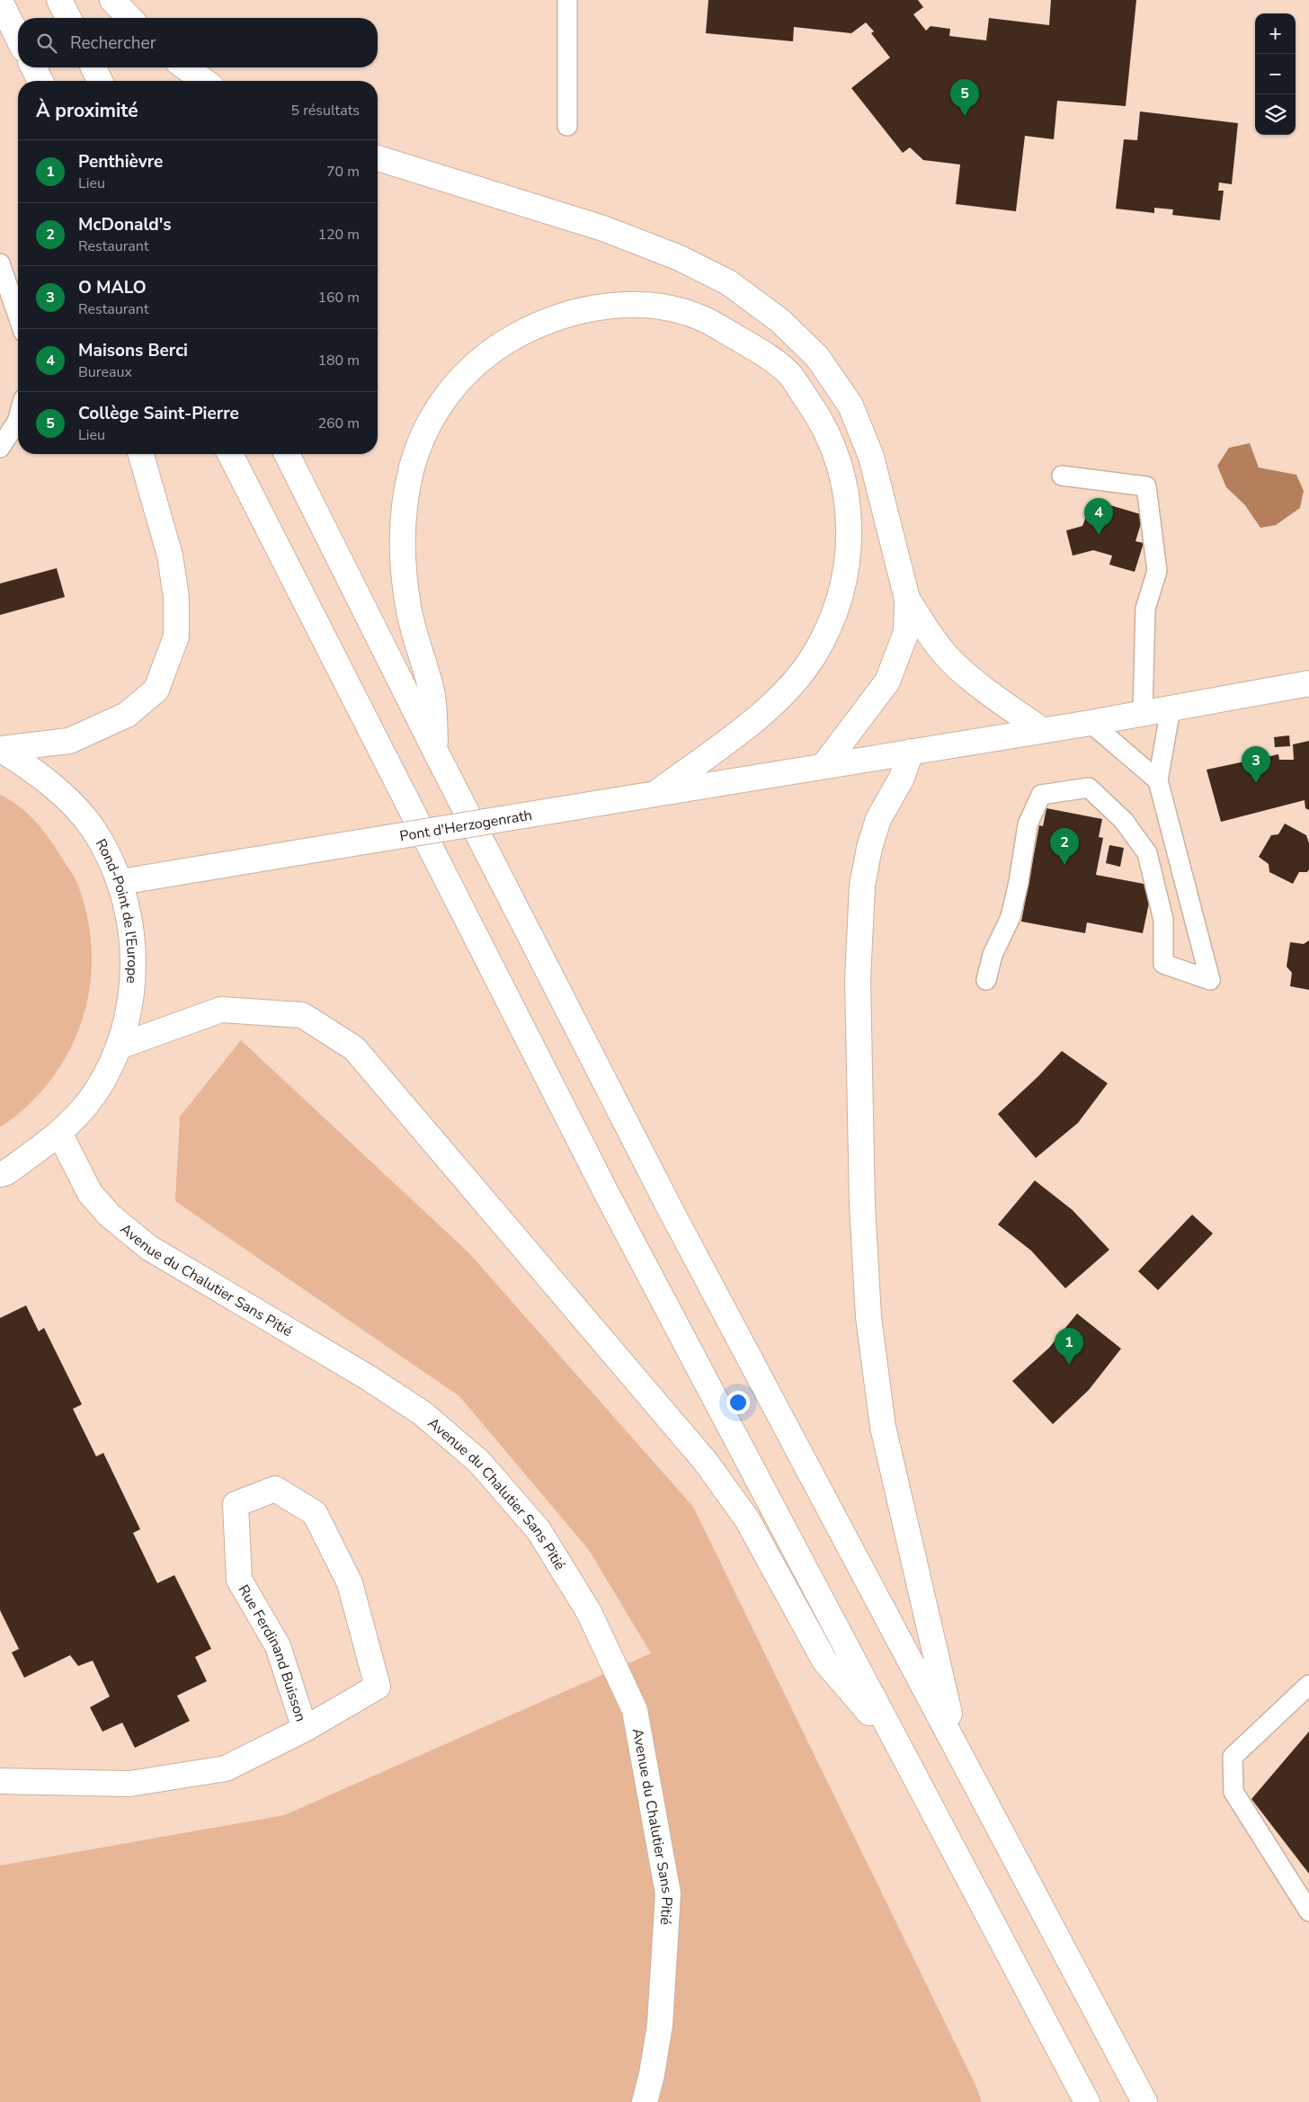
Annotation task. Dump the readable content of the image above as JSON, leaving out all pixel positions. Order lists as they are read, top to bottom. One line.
{"streets":{"main road":["Pont d'Herzogenrath","Rond-Point de l'Europe","Avenue du Chalutier Sans Pitié","Rue Ferdinand Buisson"]},"crossings":[["Pont d'Herzogenrath","Rond-Point de l'Europe"],["Rond-Point de l'Europe","Avenue du Chalutier Sans Pitié"]],"page":{"map_buttons":["+","−"],"search":"Rechercher","pins":["5","4","3","2","1"],"heading":["À proximité","5 résultats"],"list":[{"mark":"1","name":"Penthièvre","note":"Lieu","value":"70 m"},{"mark":"2","name":"McDonald's","note":"Restaurant","value":"120 m"},{"mark":"3","name":"O MALO","note":"Restaurant","value":"160 m"},{"mark":"4","name":"Maisons Berci","note":"Bureaux","value":"180 m"},{"mark":"5","name":"Collège Saint-Pierre","note":"Lieu","value":"260 m"}]}}
